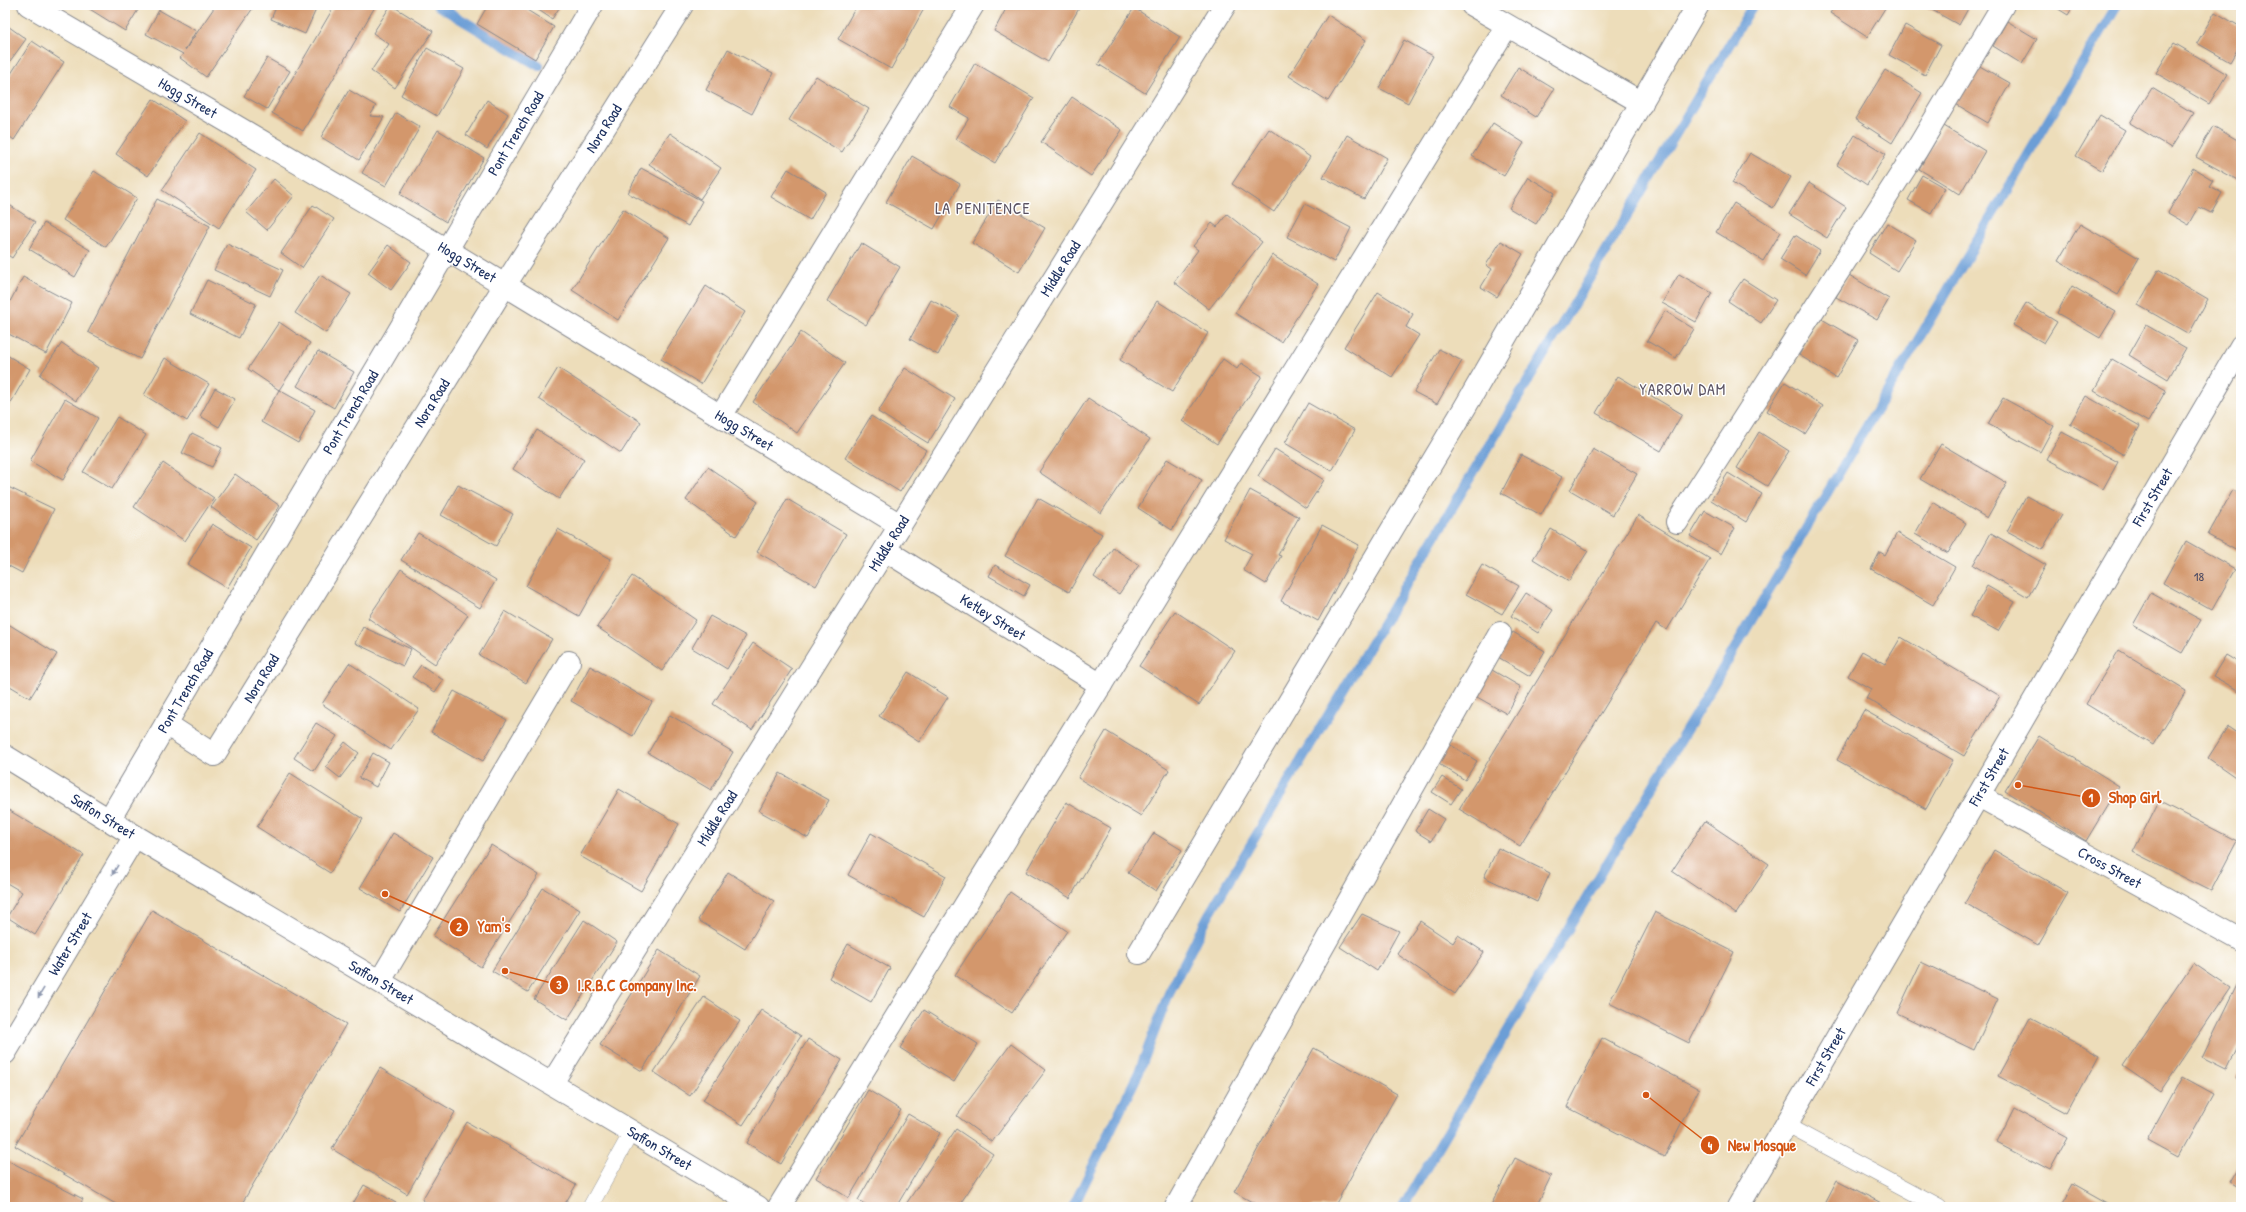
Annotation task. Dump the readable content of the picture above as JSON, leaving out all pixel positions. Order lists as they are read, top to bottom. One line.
{"streets":{"street":["Hogg Street","Nora Road","Pont Trench Road","Middle Road","First Street","Ketley Street","Saffon Street","Cross Street","Water Street"]},"crossings":[["Hogg Street","Nora Road"],["Hogg Street","Pont Trench Road"],["Hogg Street","Middle Road"],["Nora Road","Pont Trench Road"],["Pont Trench Road","Saffon Street"],["Middle Road","Ketley Street"],["Middle Road","Saffon Street"],["First Street","Cross Street"],["Saffon Street","Water Street"]],"one_way":["Water Street"],"districts":["LA PENITENCE","YARROW DAM"],"places":["Shop Girl","Yam's","I.R.B.C Company Inc.","New Mosque"],"house_numbers":["18"]}
